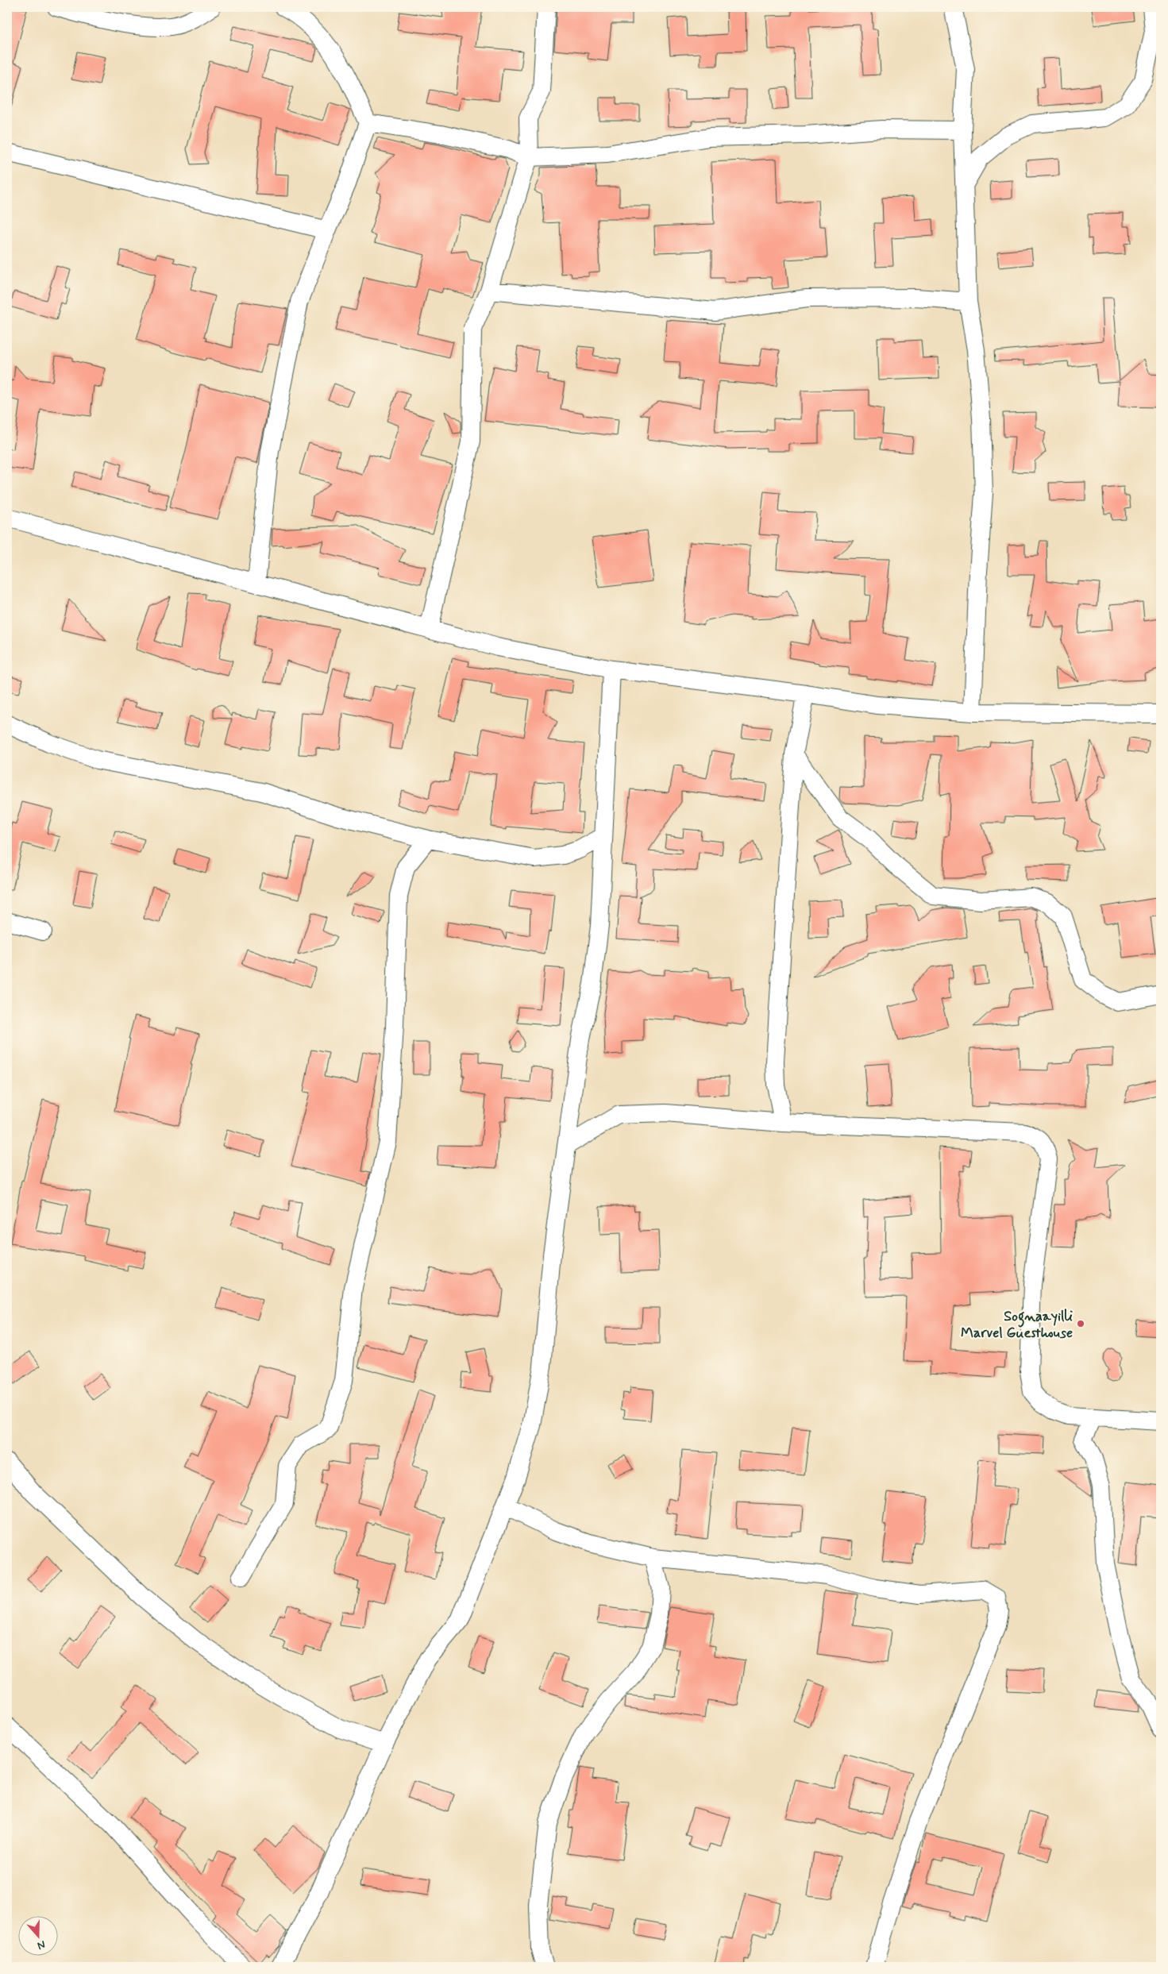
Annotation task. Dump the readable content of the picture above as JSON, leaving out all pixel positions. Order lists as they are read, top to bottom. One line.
{"places":["Sognaayilli Marvel Guesthouse"],"north":"bottom"}
